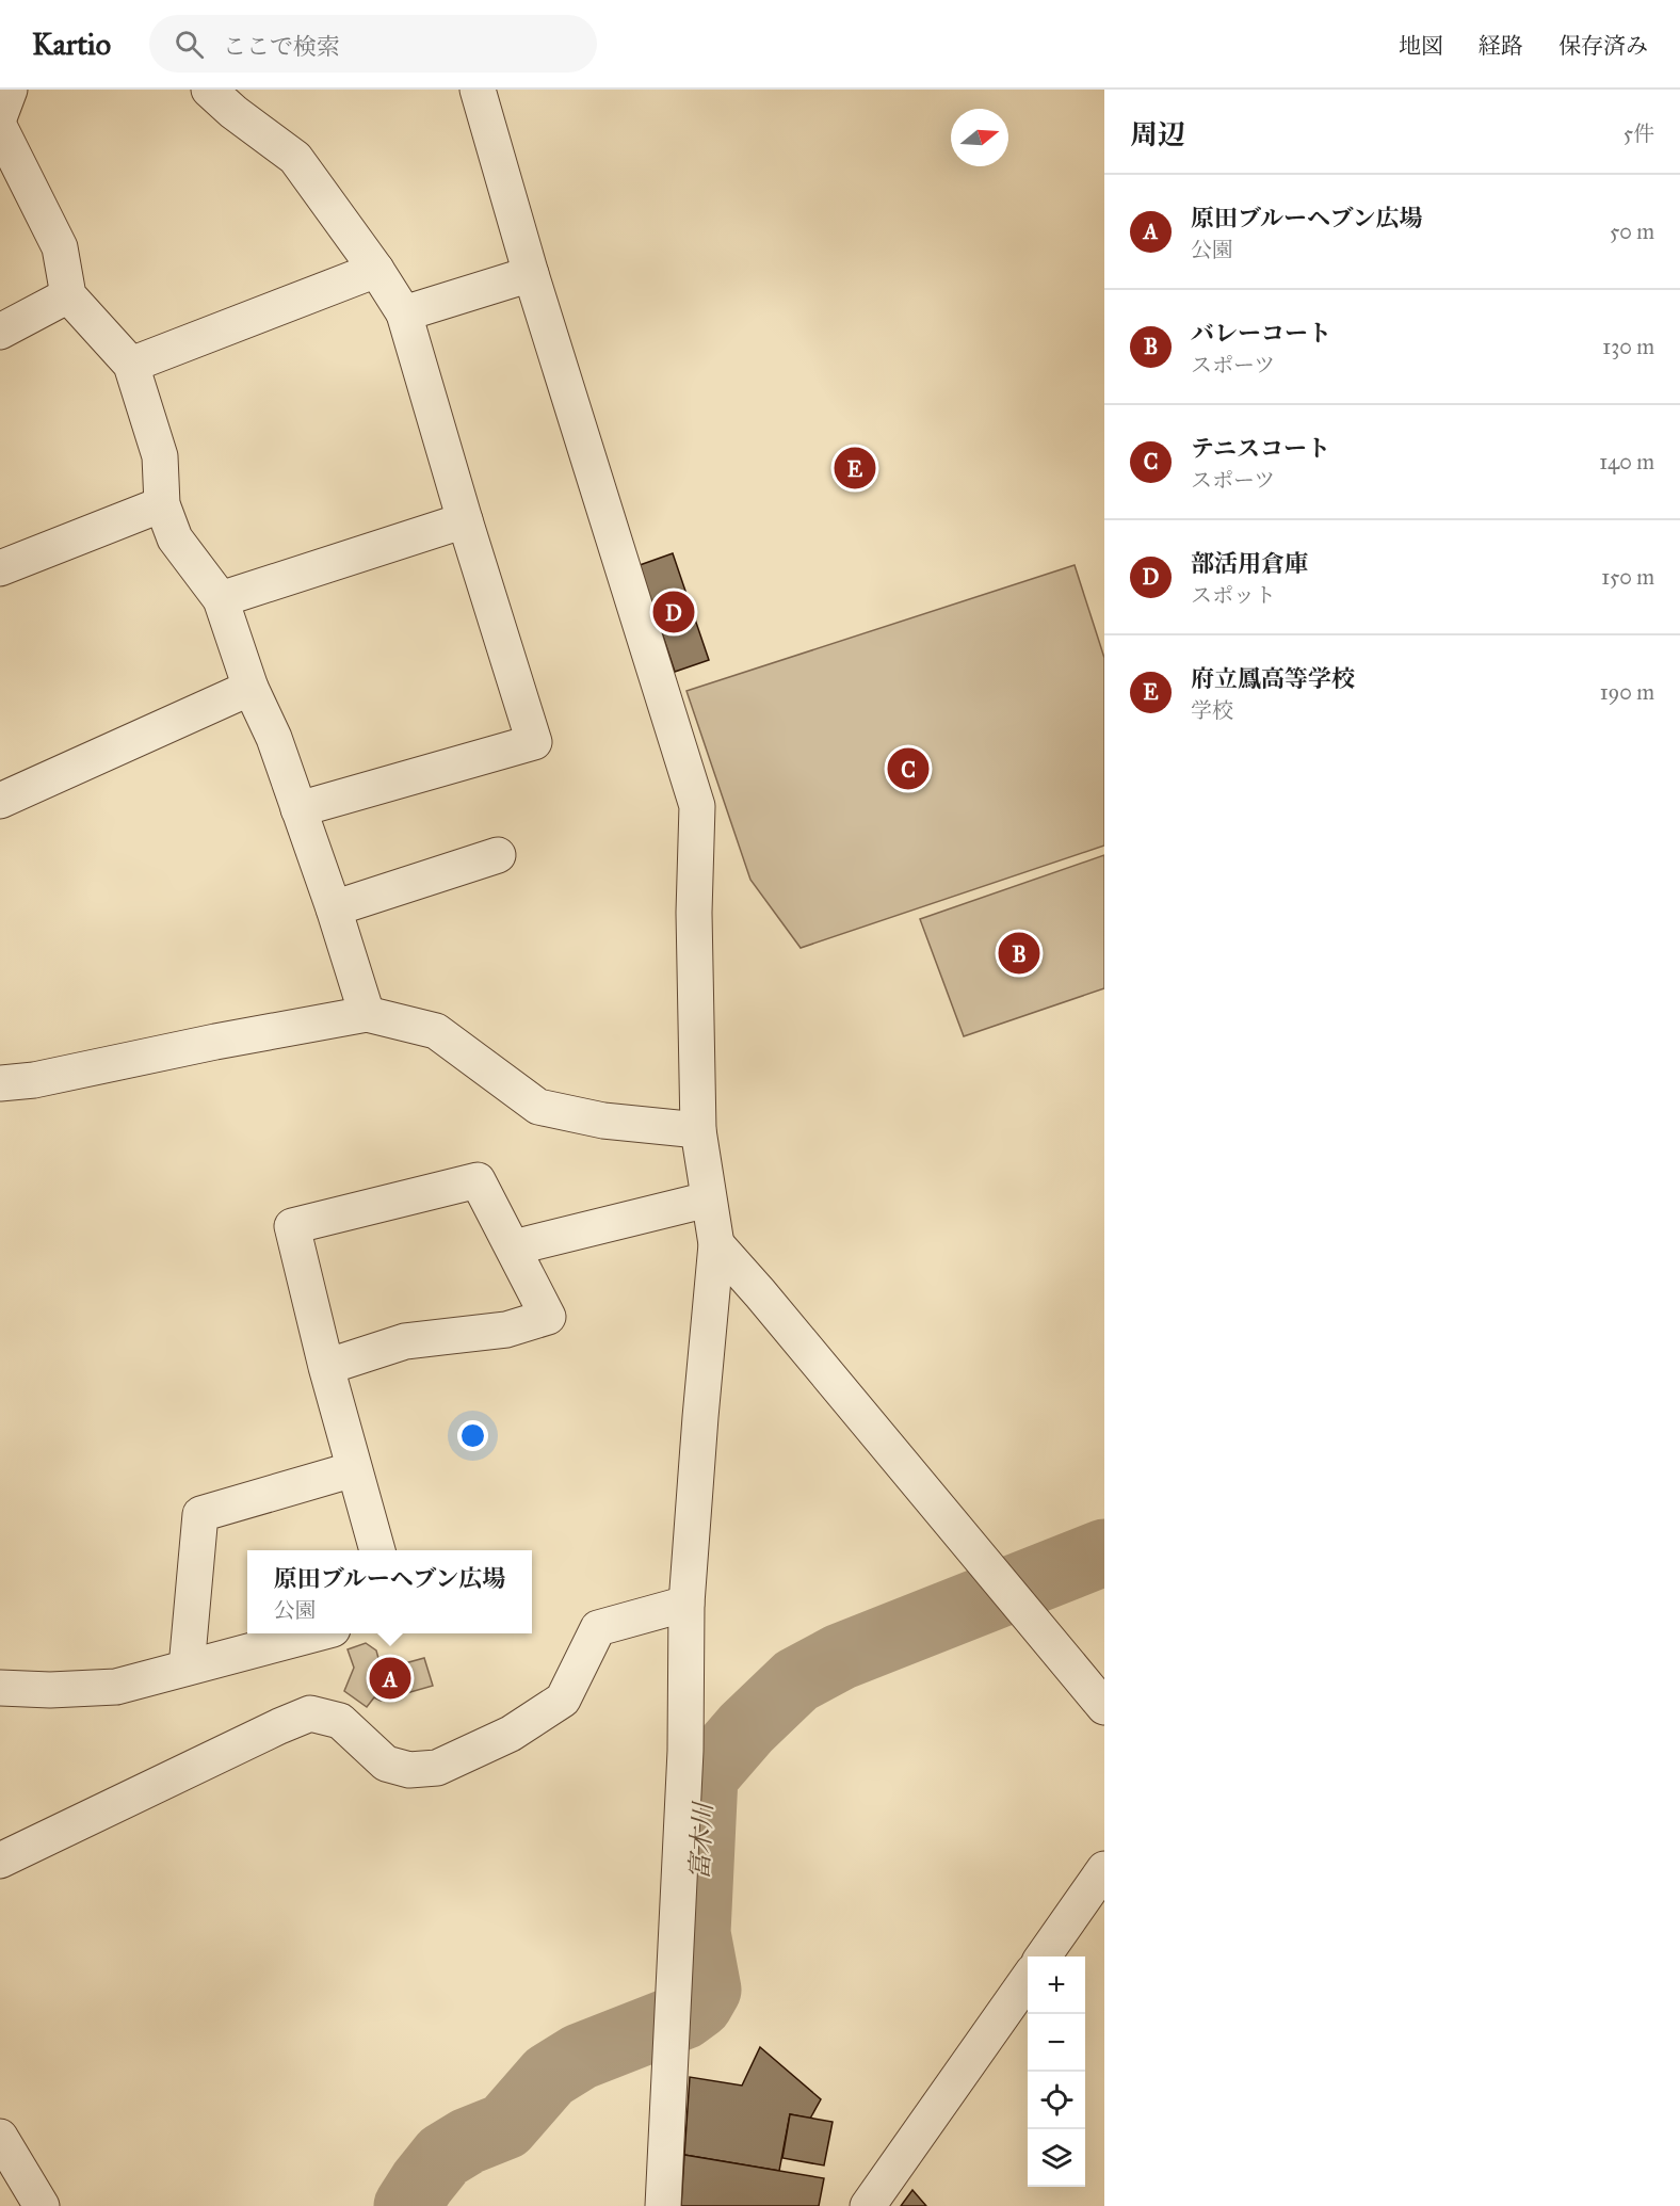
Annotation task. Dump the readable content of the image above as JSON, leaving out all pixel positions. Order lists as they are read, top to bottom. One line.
{"water":["富木川"],"north":"right","page":{"header":"Kartio","search":"ここで検索","nav":["地図","経路","保存済み"],"heading":["周辺","5件"],"list":[{"mark":"A","name":"原田ブルーヘブン広場","note":"公園","value":"50 m"},{"mark":"B","name":"バレーコート","note":"スポーツ","value":"130 m"},{"mark":"C","name":"テニスコート","note":"スポーツ","value":"140 m"},{"mark":"D","name":"部活用倉庫","note":"スポット","value":"150 m"},{"mark":"E","name":"府立鳳高等学校","note":"学校","value":"190 m"}],"pins":["E","D","C","B","A"],"popup":["原田ブルーヘブン広場","公園"],"map_buttons":["+","−"]}}
